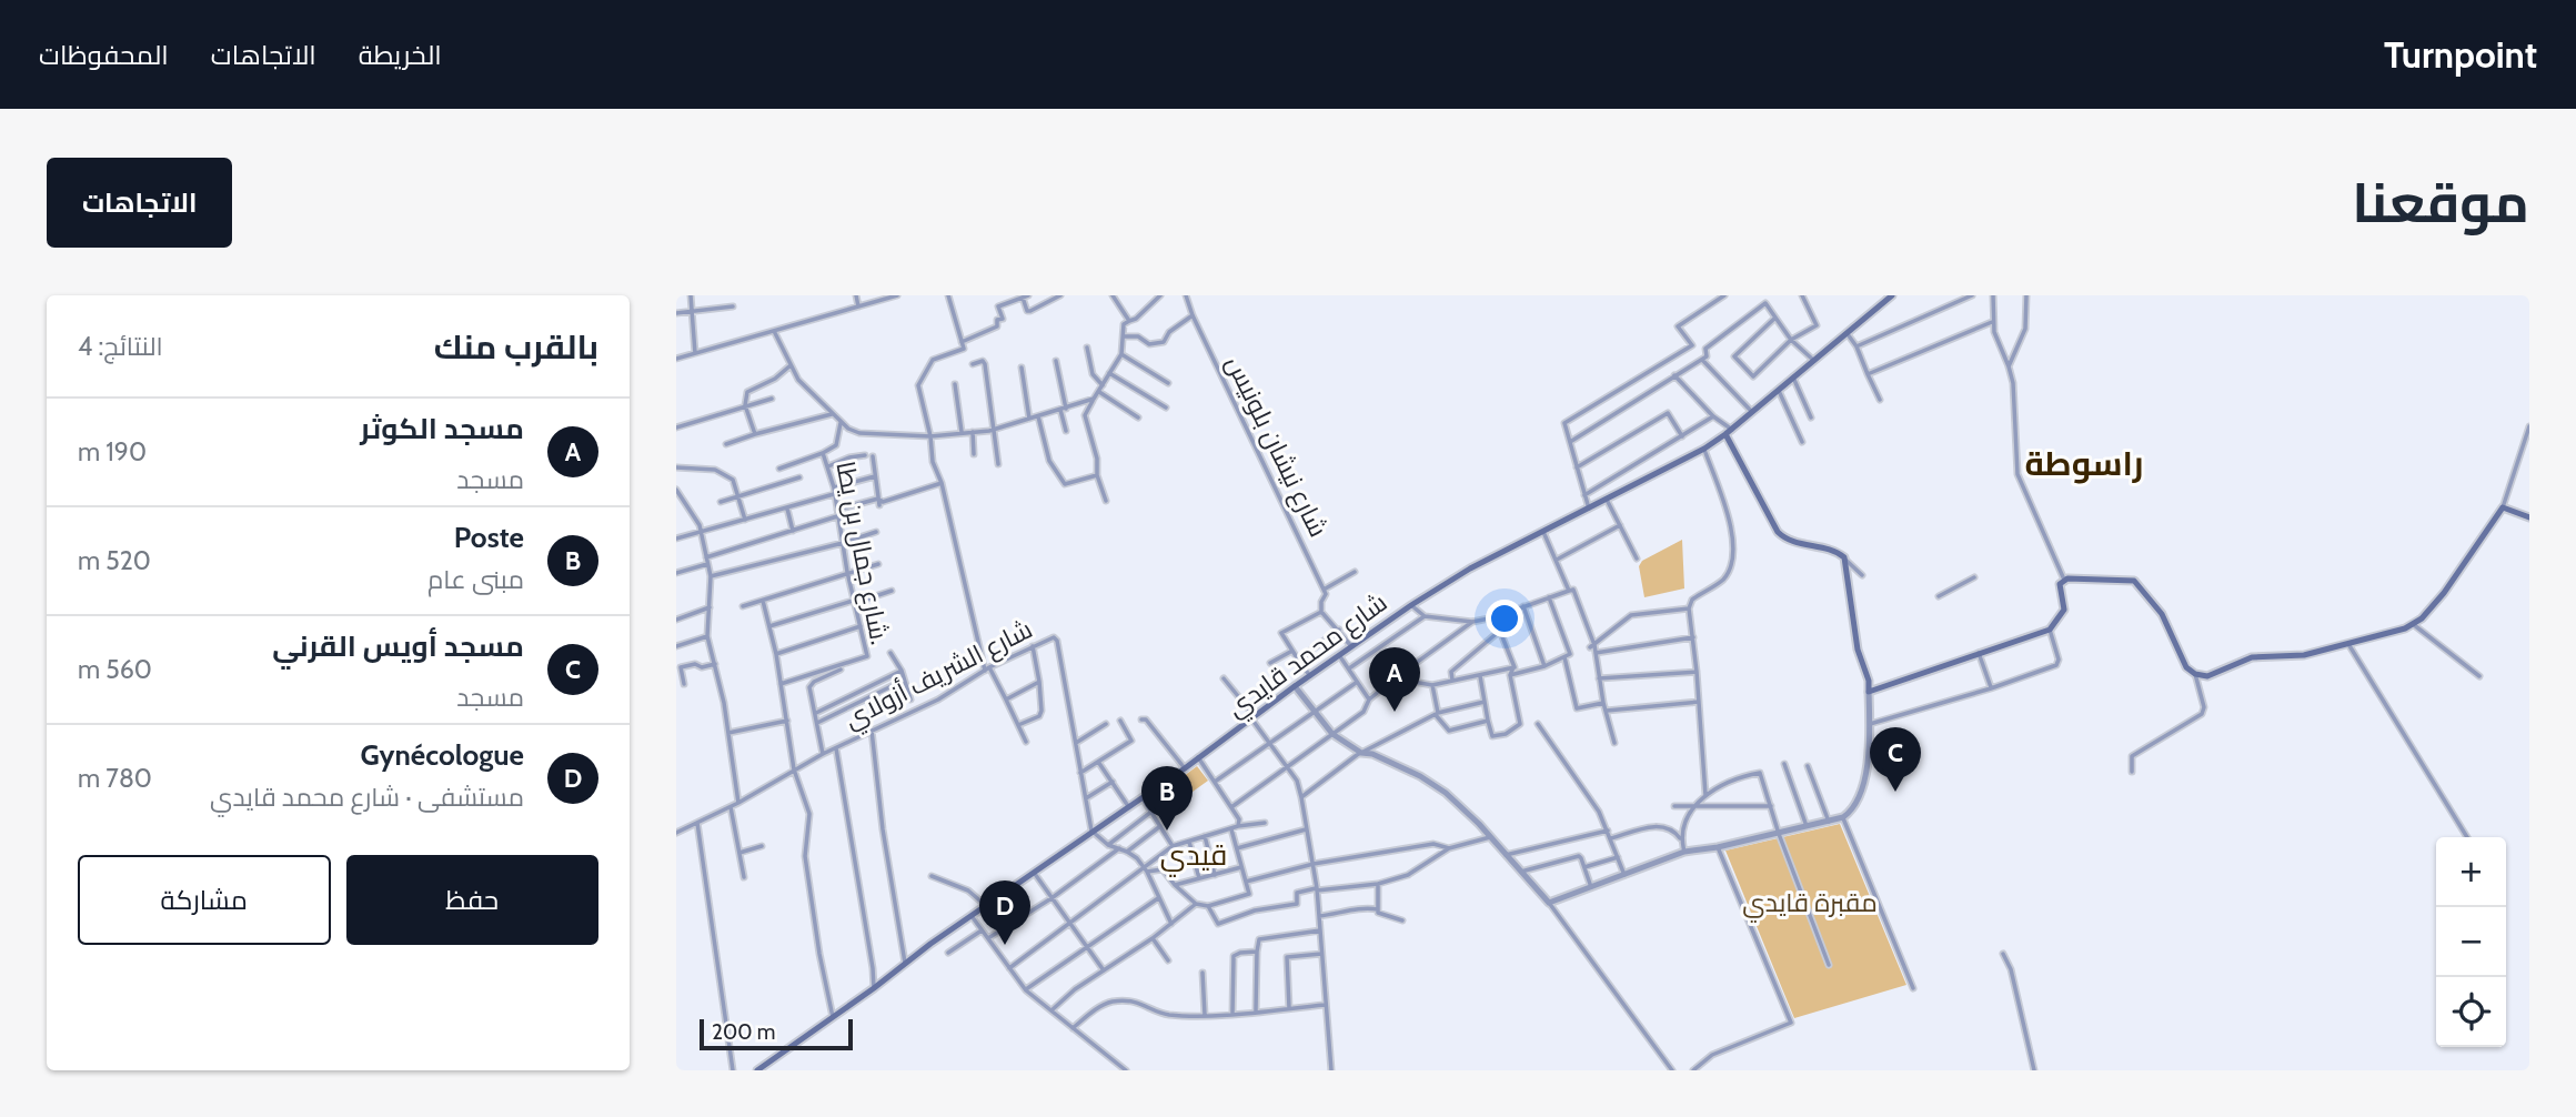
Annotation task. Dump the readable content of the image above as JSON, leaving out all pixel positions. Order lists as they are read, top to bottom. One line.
{"streets":{"main road":["شارع محمد قايدي"],"street":["شارع نيشان بلونيس","شارع جمال بن يطا.","شارع الشريف أزولاي"]},"crossings":[["شارع محمد قايدي","شارع الشريف أزولاي"]],"districts":["راسوطة","قيدي"],"parks":["مقبرة قايدي"],"scale_bar":"200 m","page":{"header":"Turnpoint","nav":["الخريطة","الاتجاهات","المحفوظات"],"title":"موقعنا","buttons":["الاتجاهات",["حفظ","مشاركة"]],"heading":["بالقرب منك","النتائج: 4"],"list":[{"mark":"A","name":"مسجد الكوثر","note":"مسجد","value":"190 m"},{"mark":"B","name":"Poste","note":"مبنى عام","value":"520 m"},{"mark":"C","name":"مسجد أويس القرني","note":"مسجد","value":"560 m"},{"mark":"D","name":"Gynécologue","note":"مستشفى · شارع محمد قايدي","value":"780 m"}],"pins":["A","C","B","D"],"map_buttons":["+","−"],"scale":"200 m"}}
